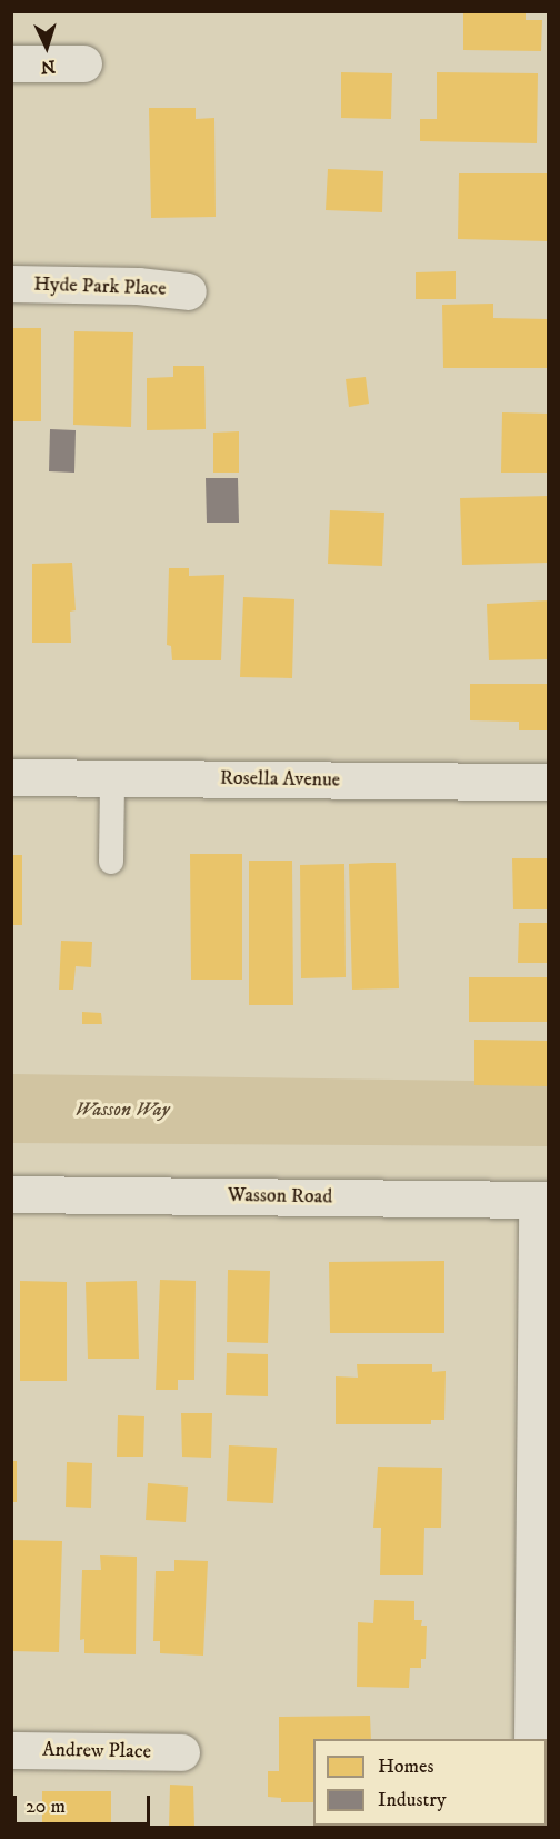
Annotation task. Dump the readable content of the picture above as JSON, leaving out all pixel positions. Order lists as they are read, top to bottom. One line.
{"streets":{"street":["Hyde Park Place","Rosella Avenue","Wasson Road","Andrew Place"]},"parks":["Wasson Way"],"legend":["Homes","Industry"],"scale_bar":"20 m","north":"bottom"}
